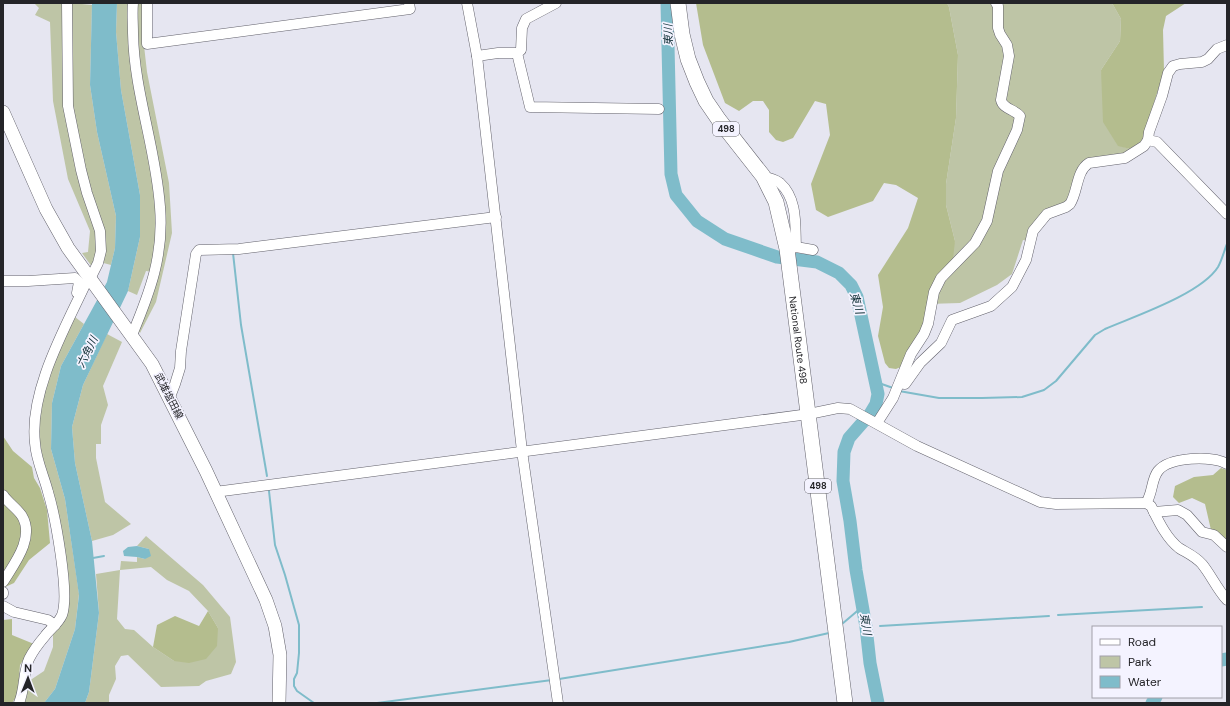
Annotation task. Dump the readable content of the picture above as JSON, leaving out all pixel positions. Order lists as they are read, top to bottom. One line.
{"streets":{"highway":["498","National Route 498"],"main road":["武雄塩田線"]},"water":["東川","六角川"],"legend":["Road","Park","Water"],"north":"top"}
